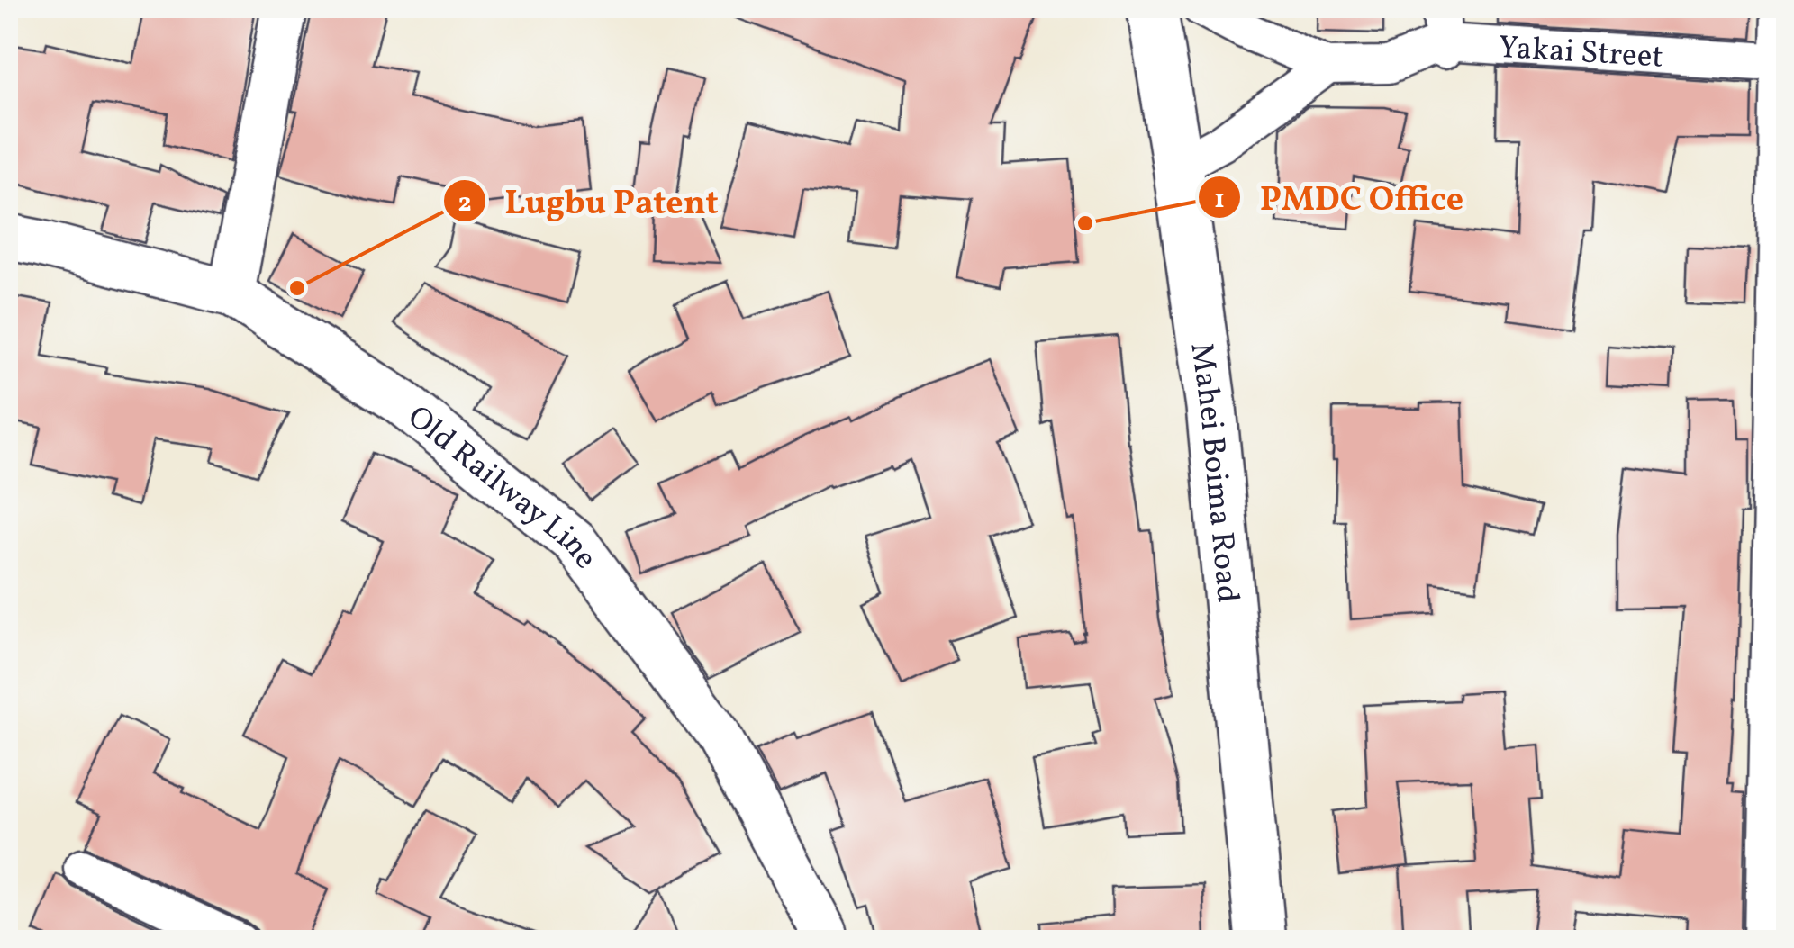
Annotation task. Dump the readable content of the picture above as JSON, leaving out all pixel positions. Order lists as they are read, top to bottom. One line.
{"streets":{"main road":["Mahei Boima Road"],"street":["Yakai Street","Old Railway Line"]},"places":["PMDC Office","Lugbu Patent"]}
